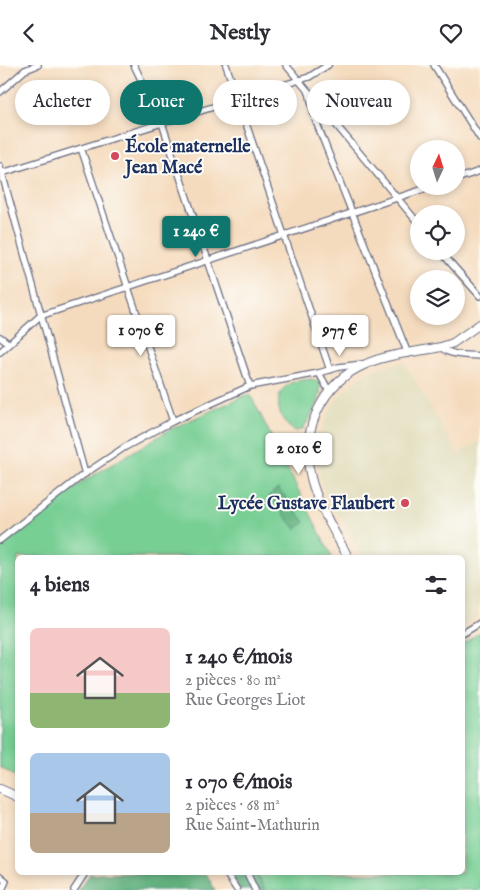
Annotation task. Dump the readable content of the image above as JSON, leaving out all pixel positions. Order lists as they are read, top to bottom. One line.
{"places":["École maternelle Jean Macé","Lycée Gustave Flaubert"],"north":"top","page":{"header":"Nestly","chip":["Acheter","Louer","Filtres","Nouveau"],"price":["1 240 €","1 070 €","977 €","2 010 €"],"heading":"4 biens","list":[{"name":"1 240 €/mois","note":"2 pièces · 80 m² · Rue Georges Liot"},{"name":"1 070 €/mois","note":"2 pièces · 68 m² · Rue Saint-Mathurin"}]}}
